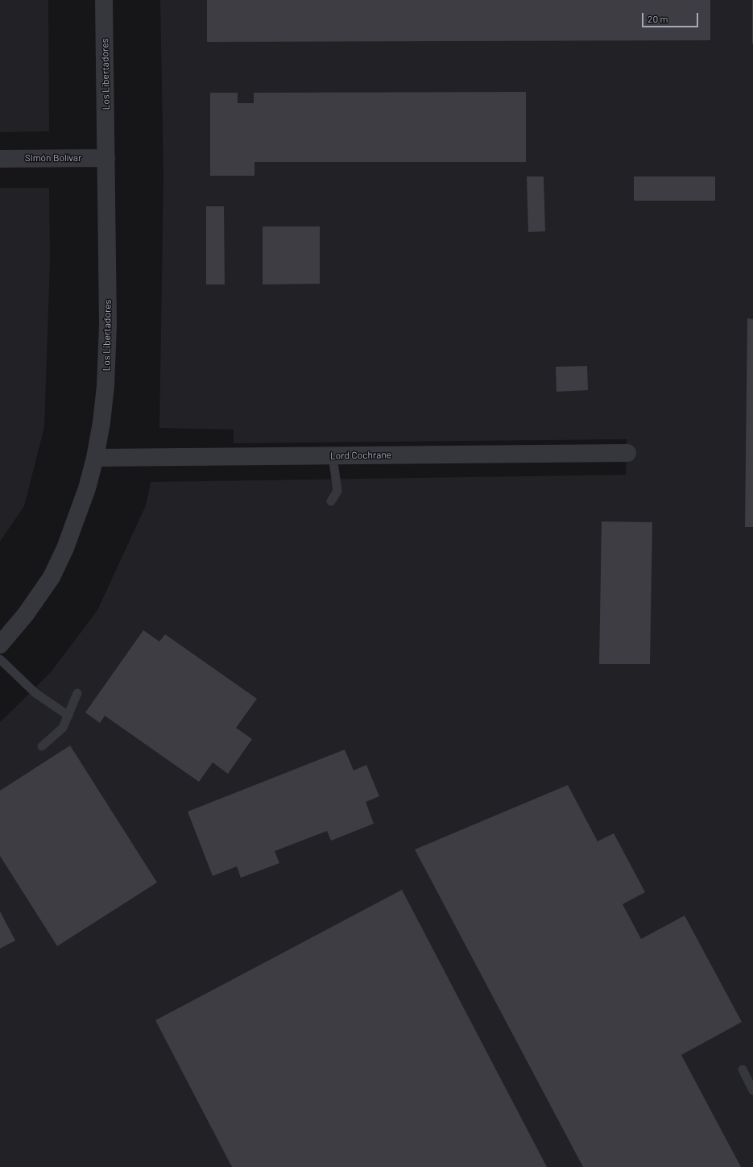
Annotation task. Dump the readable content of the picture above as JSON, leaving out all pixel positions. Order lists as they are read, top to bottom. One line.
{"streets":{"street":["Los Libertadores","Simón Bolívar","Lord Cochrane"]},"crossings":[["Los Libertadores","Simón Bolívar"],["Los Libertadores","Lord Cochrane"]],"scale_bar":"20 m"}
